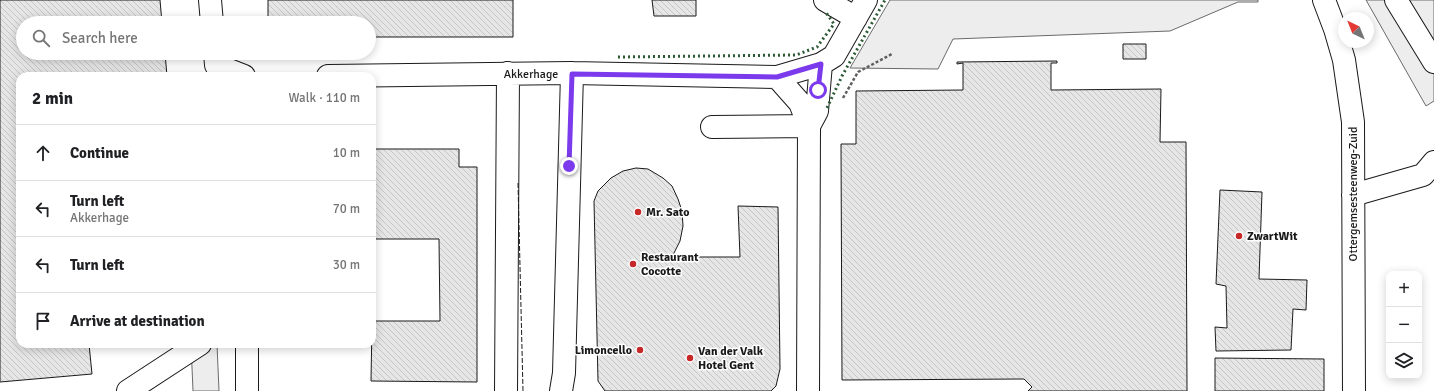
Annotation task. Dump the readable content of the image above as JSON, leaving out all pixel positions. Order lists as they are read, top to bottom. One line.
{"streets":{"street":["Akkerhage","Ottergemsesteenweg-Zuid"]},"places":["Mr. Sato","ZwartWit","Restaurant Cocotte","Limoncello","Van der Valk Hotel Gent"],"north":"top left","page":{"search":"Search here","heading":["2 min","Walk · 110 m"],"list":[["Continue","10 m"],["Turn left","Akkerhage","70 m"],["Turn left","30 m"],"Arrive at destination"],"map_buttons":["+","−"]}}
